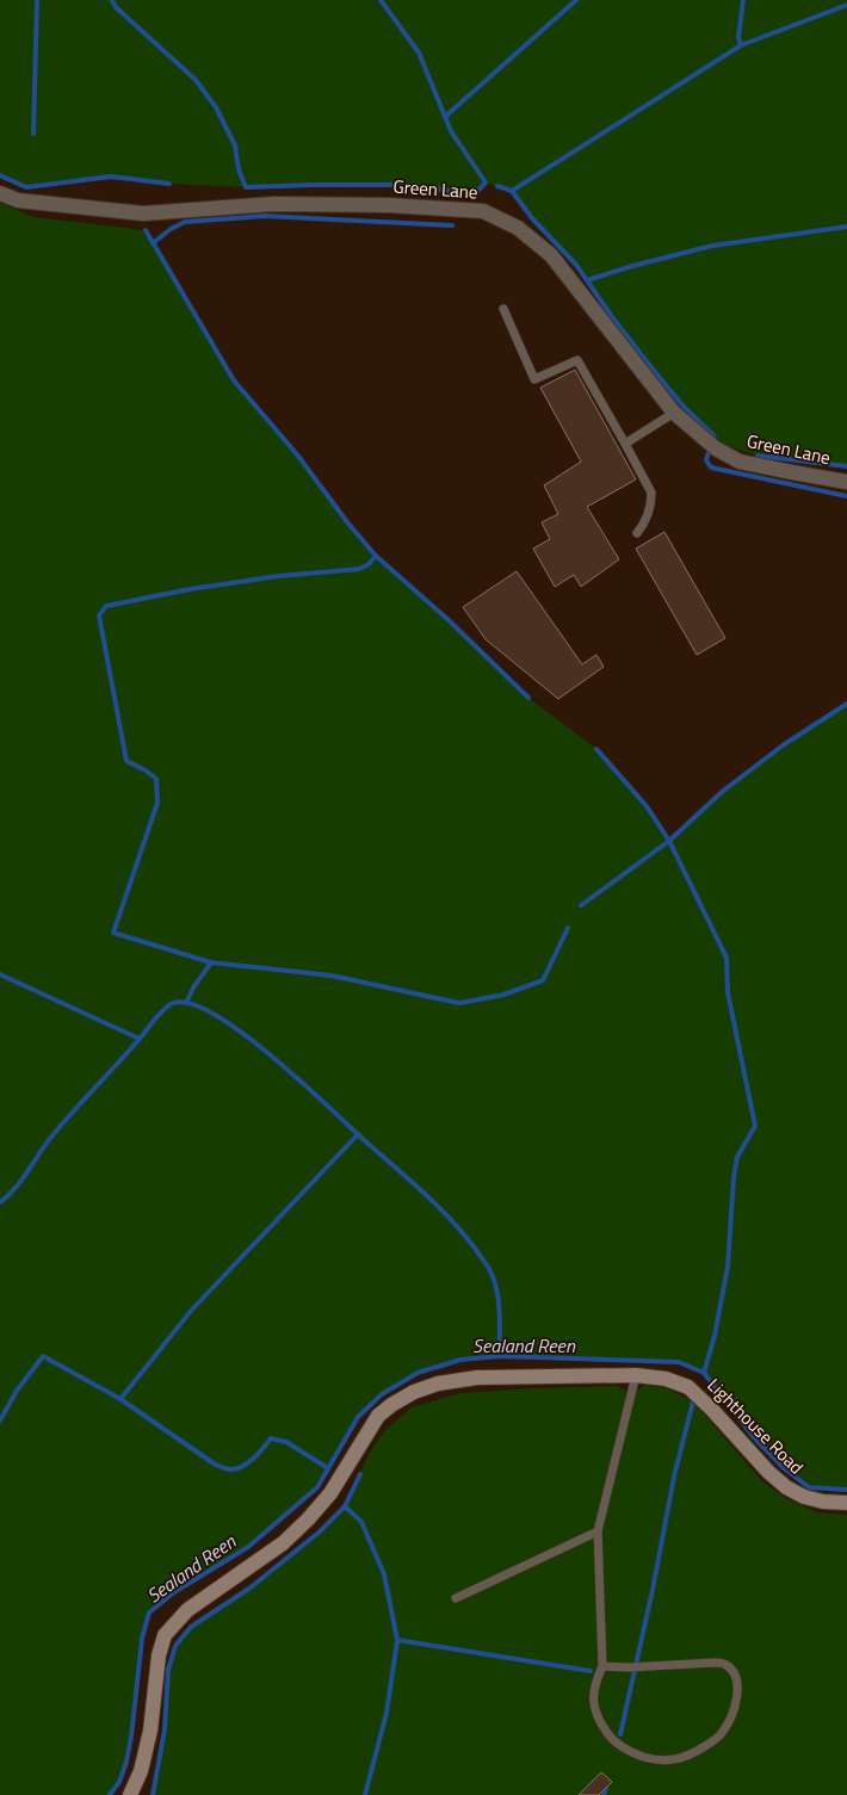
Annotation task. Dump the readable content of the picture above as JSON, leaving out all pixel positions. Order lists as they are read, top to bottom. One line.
{"streets":{"main road":["Lighthouse Road"],"street":["Green Lane"]},"water":["Sealand Reen"]}
